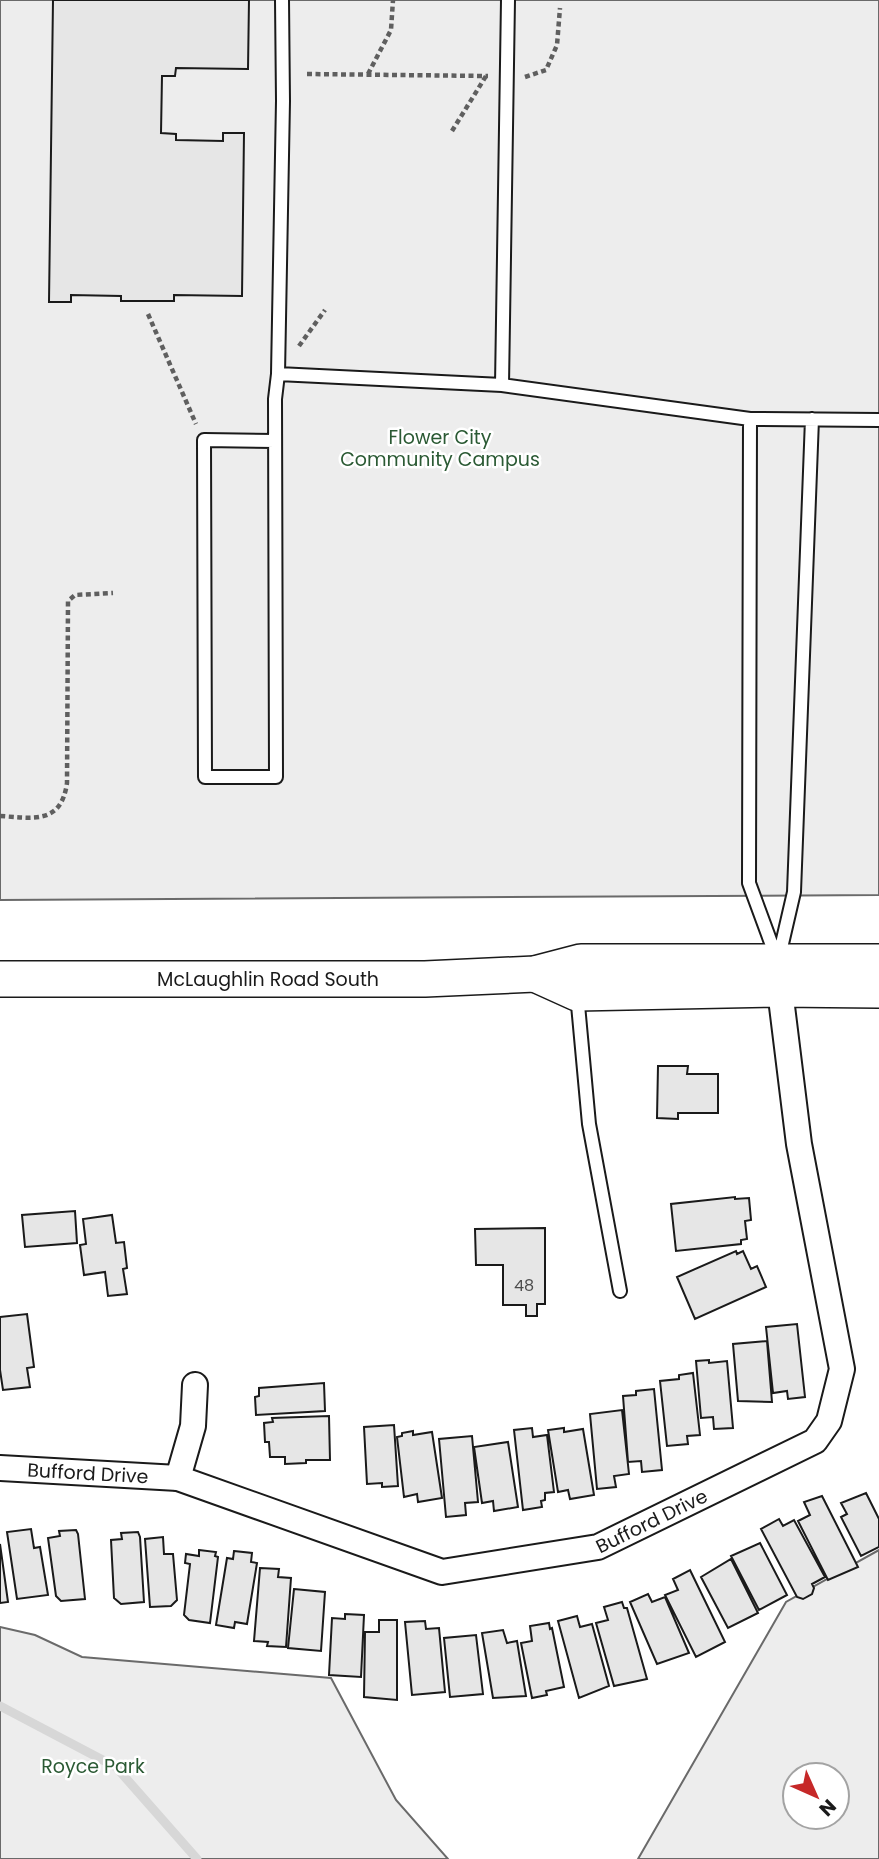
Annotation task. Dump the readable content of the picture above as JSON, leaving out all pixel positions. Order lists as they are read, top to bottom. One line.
{"streets":{"main road":["McLaughlin Road South"],"street":["Bufford Drive"]},"crossings":[["McLaughlin Road South","Bufford Drive"]],"parks":["Flower City Community Campus","Royce Park"],"house_numbers":["48"],"north":"bottom right"}
